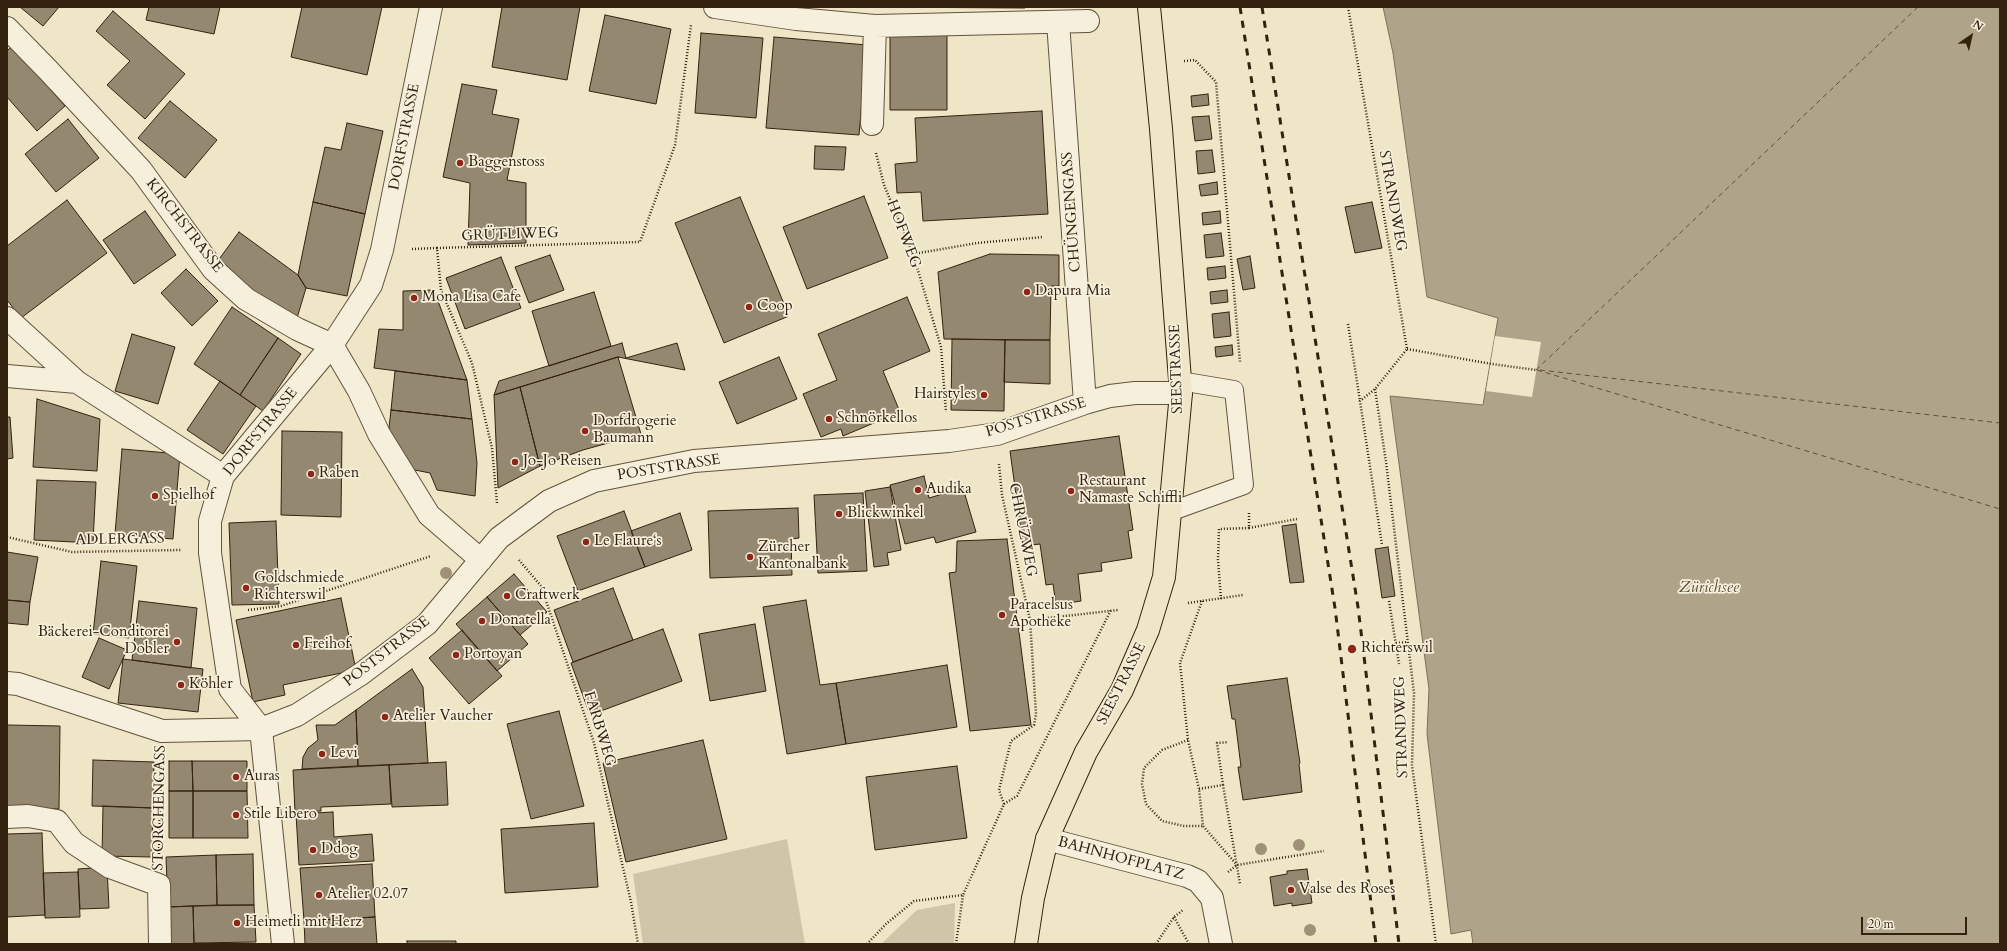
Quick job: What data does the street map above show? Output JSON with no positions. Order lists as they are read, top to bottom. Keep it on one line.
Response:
{"streets":{"main road":["SEESTRASSE"],"street":["DORFSTRASSE","CHÜNGENGASS","KIRCHSTRASSE","POSTSTRASSE","STORCHENGASS","BAHNHOFPLATZ"],"path":["STRANDWEG","HOFWEG","GRÜTLIWEG","CHRÜZWEG","ADLERGASS","FARBWEG"]},"crossings":[["DORFSTRASSE","KIRCHSTRASSE"],["DORFSTRASSE","POSTSTRASSE"],["DORFSTRASSE","ADLERGASS"],["CHÜNGENGASS","POSTSTRASSE"],["HOFWEG","POSTSTRASSE"],["GRÜTLIWEG","POSTSTRASSE"],["GRÜTLIWEG","FARBWEG"],["SEESTRASSE","POSTSTRASSE"],["SEESTRASSE","BAHNHOFPLATZ"],["POSTSTRASSE","CHRÜZWEG"],["POSTSTRASSE","FARBWEG"]],"water":["Zürichsee"],"places":["Baggenstoss","Dapura Mia","Mona Lisa Cafe","Coop","Hairstyles","Schnörkellos","Dorfdrogerie Baumann","Jo-Jo Reisen","Raben","Audika","Restaurant Namaste Schiffli","Spielhof","Blickwinkel","Le Flaure‘s","Zürcher Kantonalbank","Goldschmiede Richterswil","Craftwerk","Paracelsus Apotheke","Donatella","Bäckerei-Conditorei Dobler","Freihof","Richterswil","Portoyan","Köhler","Atelier Vaucher","Levi","Auras","Stile Libero","Ddog","Valse des Roses","Atelier 02.07","Heimetli mit Herz"],"scale_bar":"20 m","north":"top right"}
